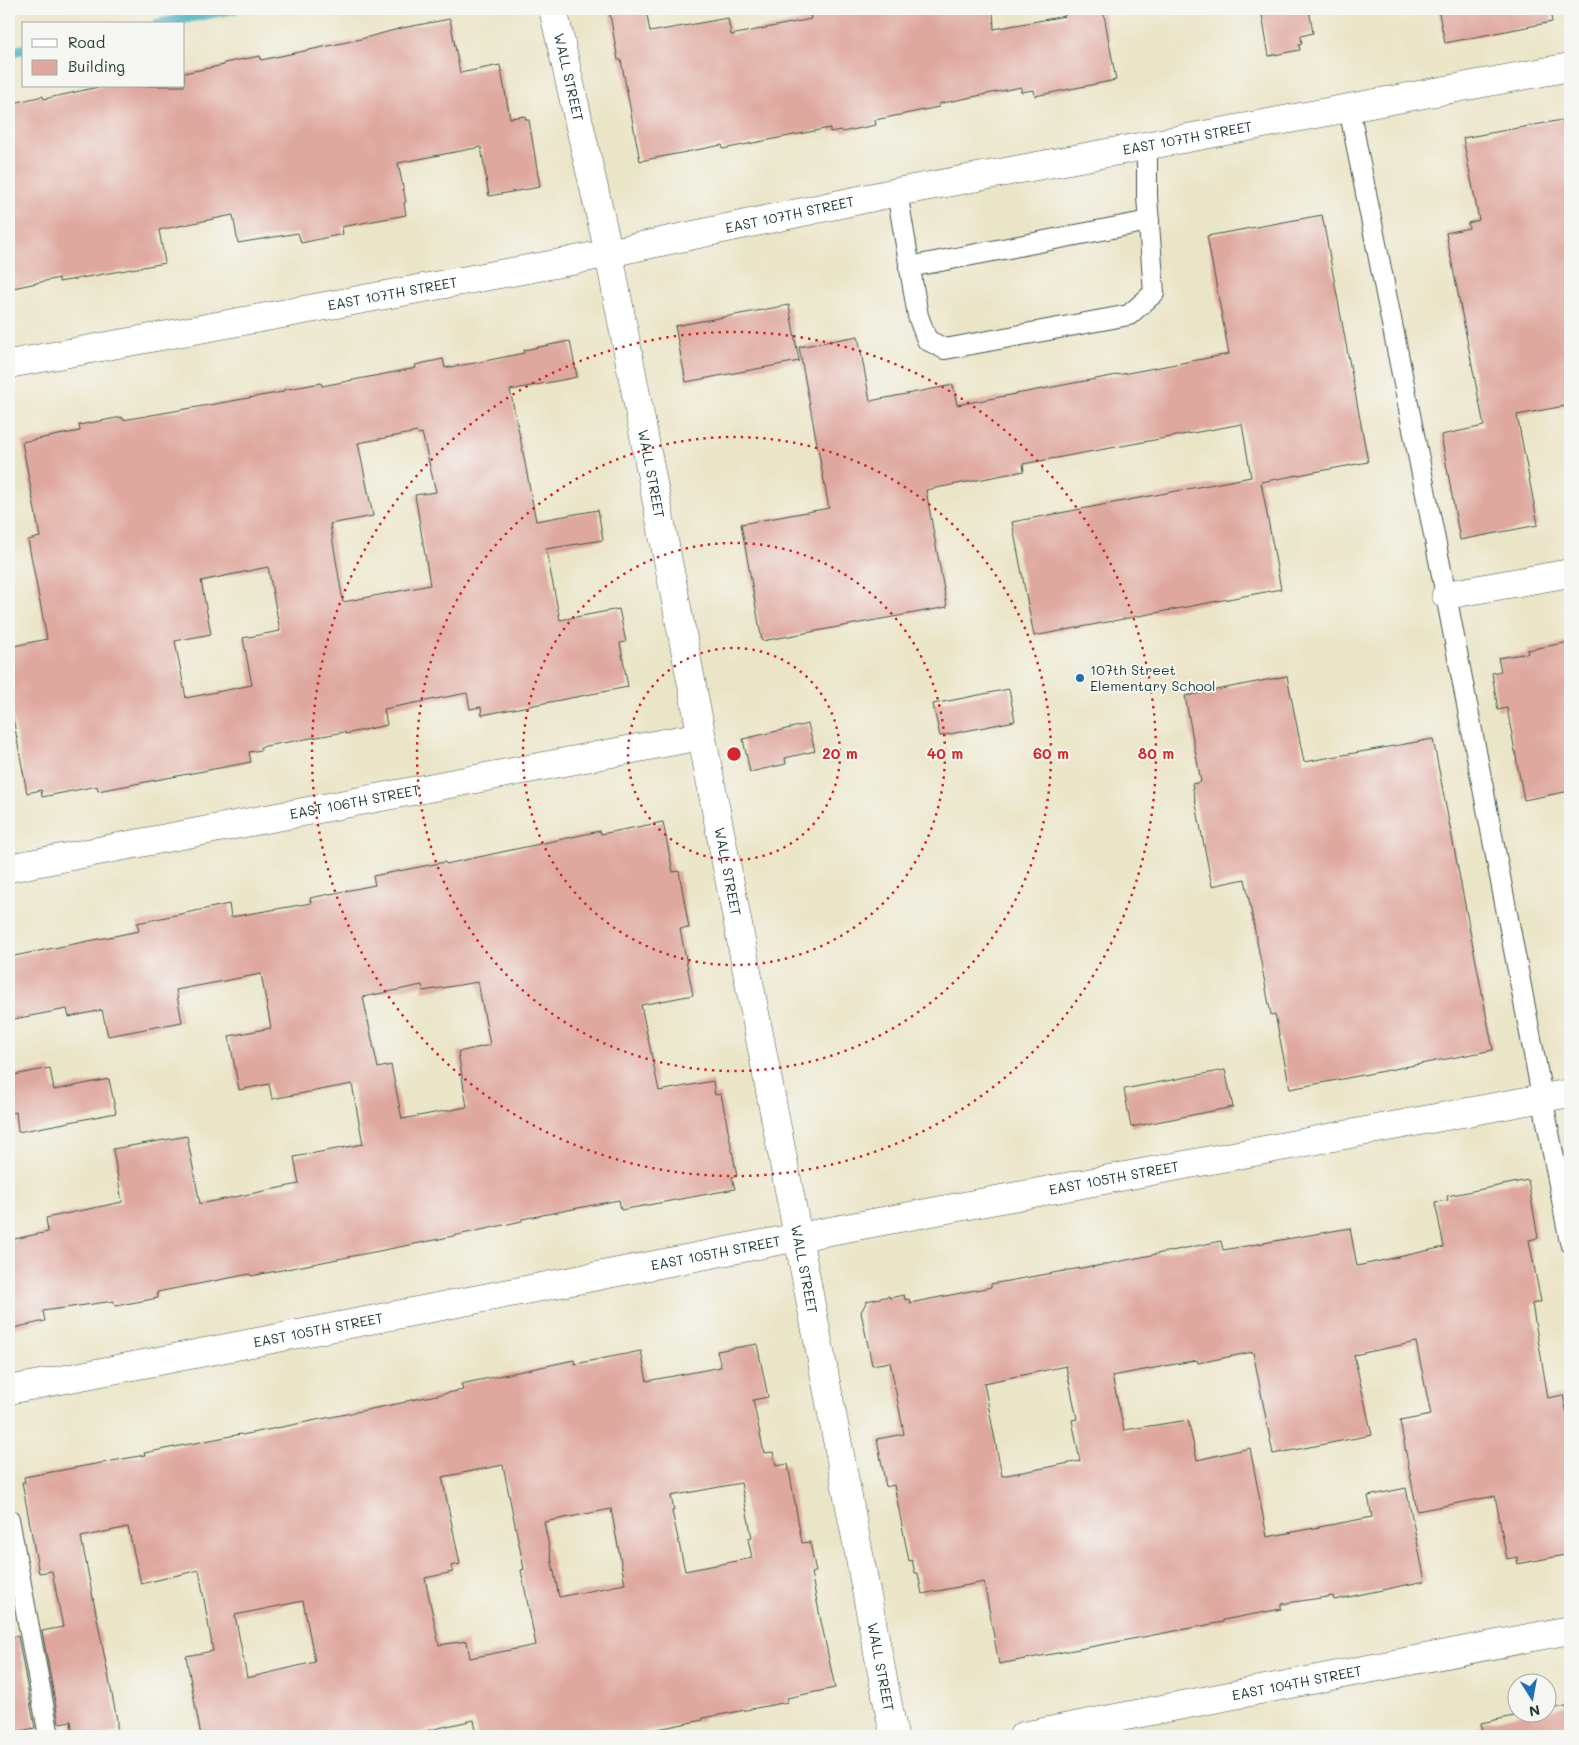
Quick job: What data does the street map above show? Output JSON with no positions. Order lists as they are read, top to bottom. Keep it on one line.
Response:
{"streets":{"street":["WALL STREET","EAST 107TH STREET","EAST 106TH STREET","EAST 105TH STREET","EAST 104TH STREET"]},"crossings":[["WALL STREET","EAST 107TH STREET"],["WALL STREET","EAST 106TH STREET"],["WALL STREET","EAST 105TH STREET"]],"places":["107th Street Elementary School"],"legend":["Road","Building"],"north":"bottom","rings":["20 m","40 m","60 m","80 m"]}
